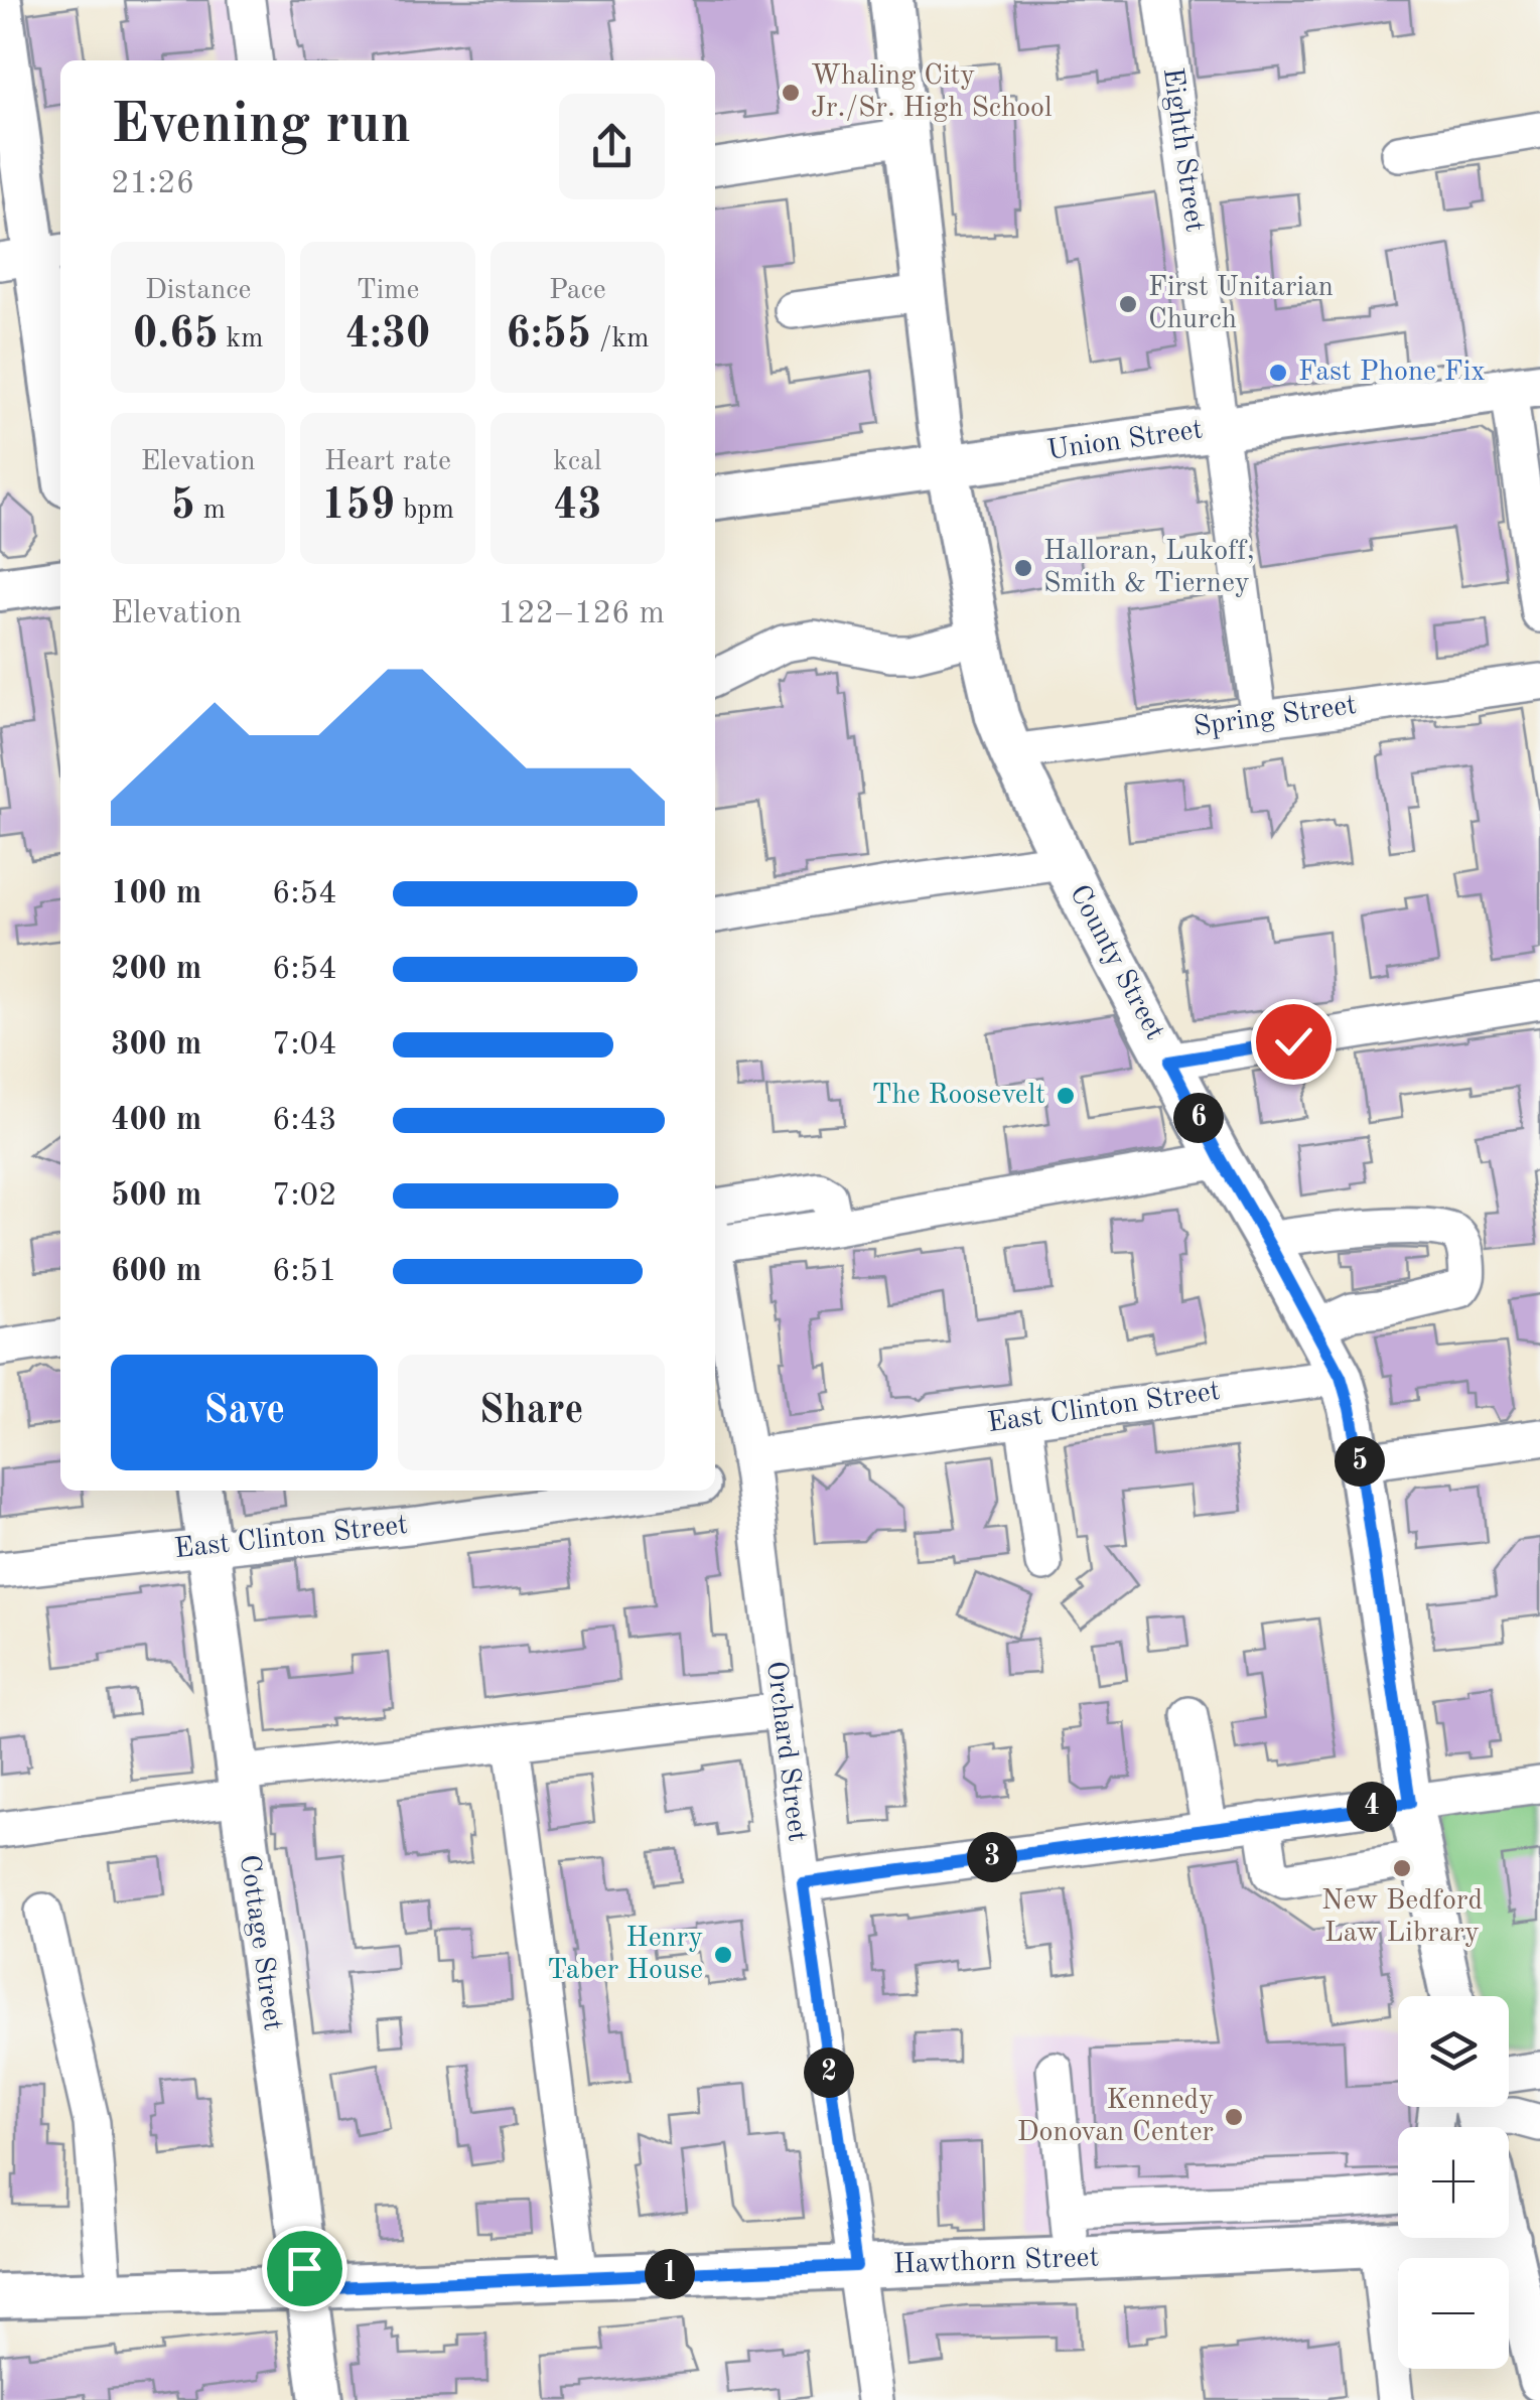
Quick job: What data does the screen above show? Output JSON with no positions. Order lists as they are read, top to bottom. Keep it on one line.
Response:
{"streets":{"main road":["Union Street","County Street","Cottage Street","Hawthorn Street"],"street":["Eighth Street","Spring Street","East Clinton Street","Orchard Street"]},"crossings":[["Eighth Street","Union Street"],["Eighth Street","Spring Street"],["Union Street","County Street"],["Spring Street","County Street"],["County Street","East Clinton Street"],["East Clinton Street","Orchard Street"],["East Clinton Street","Cottage Street"],["Orchard Street","Hawthorn Street"],["Cottage Street","Hawthorn Street"]],"places":["Whaling City Jr./Sr. High School","First Unitarian Church","Fast Phone Fix","Halloran, Lukoff, Smith & Tierney","The Roosevelt","New Bedford Law Library","Henry Taber House","Kennedy Donovan Center"],"page":{"heading":["Evening run","21:26"],"stats":[["Distance","0.65 km"],["Time","4:30"],["Pace","6:55 /km"],["Elevation","5 m"],["Heart rate","159 bpm"],["kcal","43"]],"chart":["Elevation","122–126 m"],"list":[{"name":"100 m","note":"6:54"},{"name":"200 m","note":"6:54"},{"name":"300 m","note":"7:04"},{"name":"400 m","note":"6:43"},{"name":"500 m","note":"7:02"},{"name":"600 m","note":"6:51"}],"pins":["6","5","4","3","2","1"],"buttons":["Save","Share"],"map_buttons":["+","−"]}}
